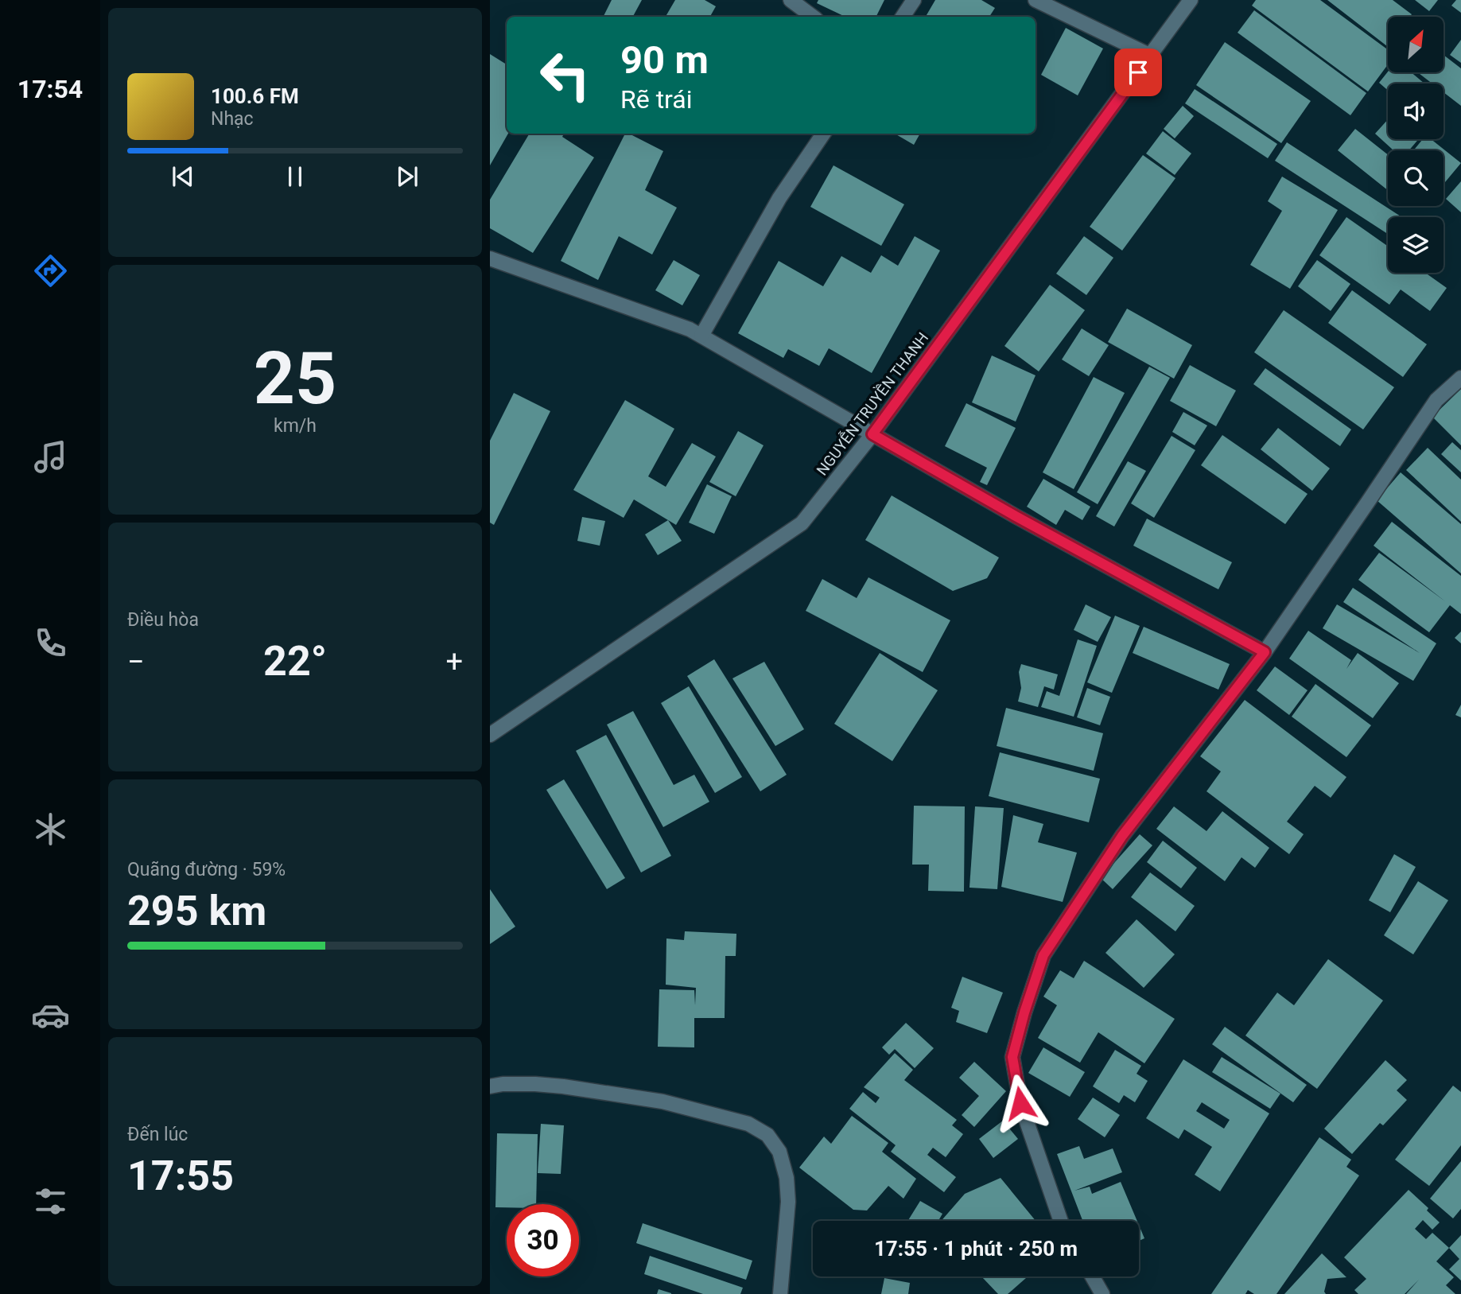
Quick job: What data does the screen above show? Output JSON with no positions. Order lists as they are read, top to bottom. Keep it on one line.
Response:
{"streets":{"street":["NGUYỄN TRUYỀN THANH"]},"north":"top right","page":{"tabs":"17:54","turn":["90 m","Rẽ trái"],"song":["100.6 FM","Nhạc"],"tile":[["25","km/h"],"Điều hòa",["Quãng đường · 59%","295 km"],["Đến lúc","17:55"]],"heat":["−","22°","+"],"limit":"30","trip":"17:55 · 1 phút · 250 m"}}
